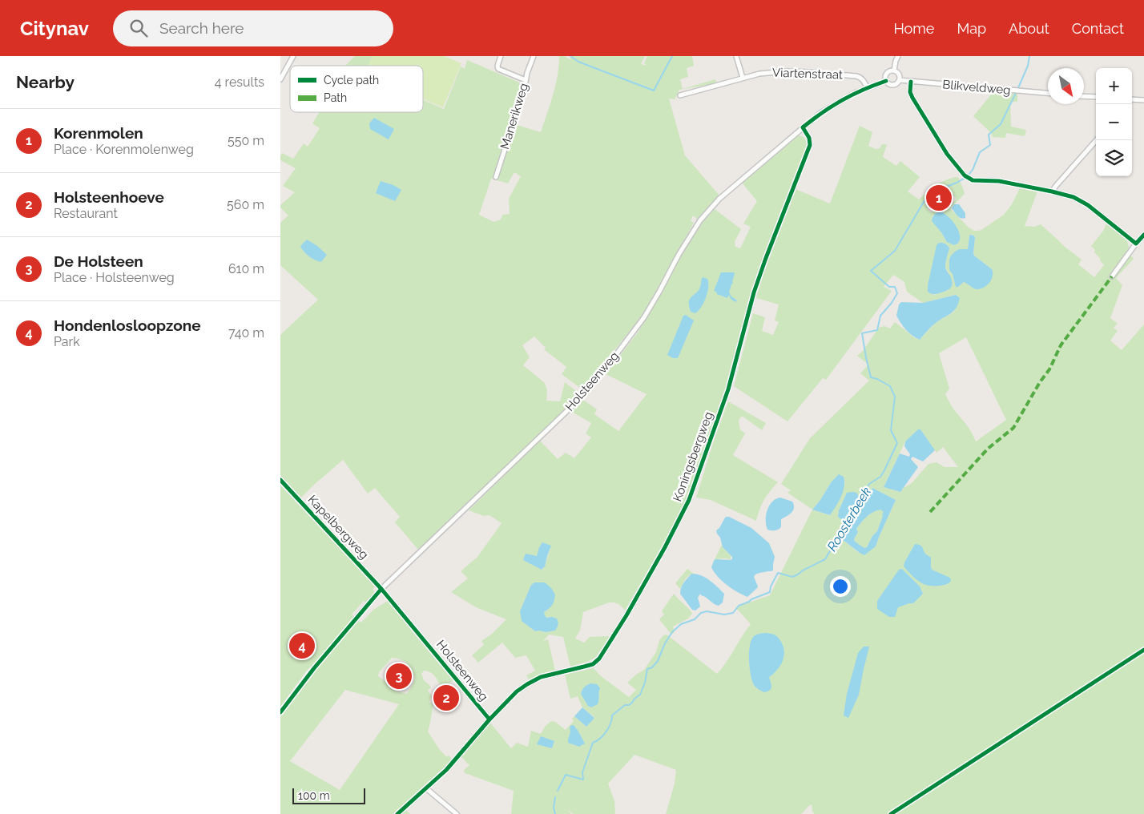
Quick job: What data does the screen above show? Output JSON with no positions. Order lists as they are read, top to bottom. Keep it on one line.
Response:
{"streets":{"street":["Viartenstraat","Blikveldweg","Manerikweg","Holsteenweg","Koningsbergweg","Kapelbergweg"]},"crossings":[["Viartenstraat","Holsteenweg"],["Blikveldweg","Holsteenweg"],["Holsteenweg","Koningsbergweg"],["Holsteenweg","Kapelbergweg"]],"water":["Roosterbeek"],"legend":["Cycle path","Path"],"scale_bar":"100 m","north":"bottom right","page":{"header":"Citynav","search":"Search here","nav":["Home","Map","About","Contact"],"heading":["Nearby","4 results"],"map_buttons":["+","−"],"list":[{"mark":"1","name":"Korenmolen","note":"Place · Korenmolenweg","value":"550 m"},{"mark":"2","name":"Holsteenhoeve","note":"Restaurant","value":"560 m"},{"mark":"3","name":"De Holsteen","note":"Place · Holsteenweg","value":"610 m"},{"mark":"4","name":"Hondenlosloopzone","note":"Park","value":"740 m"}],"pins":["1","4","3","2"],"scale":"100 m"}}
